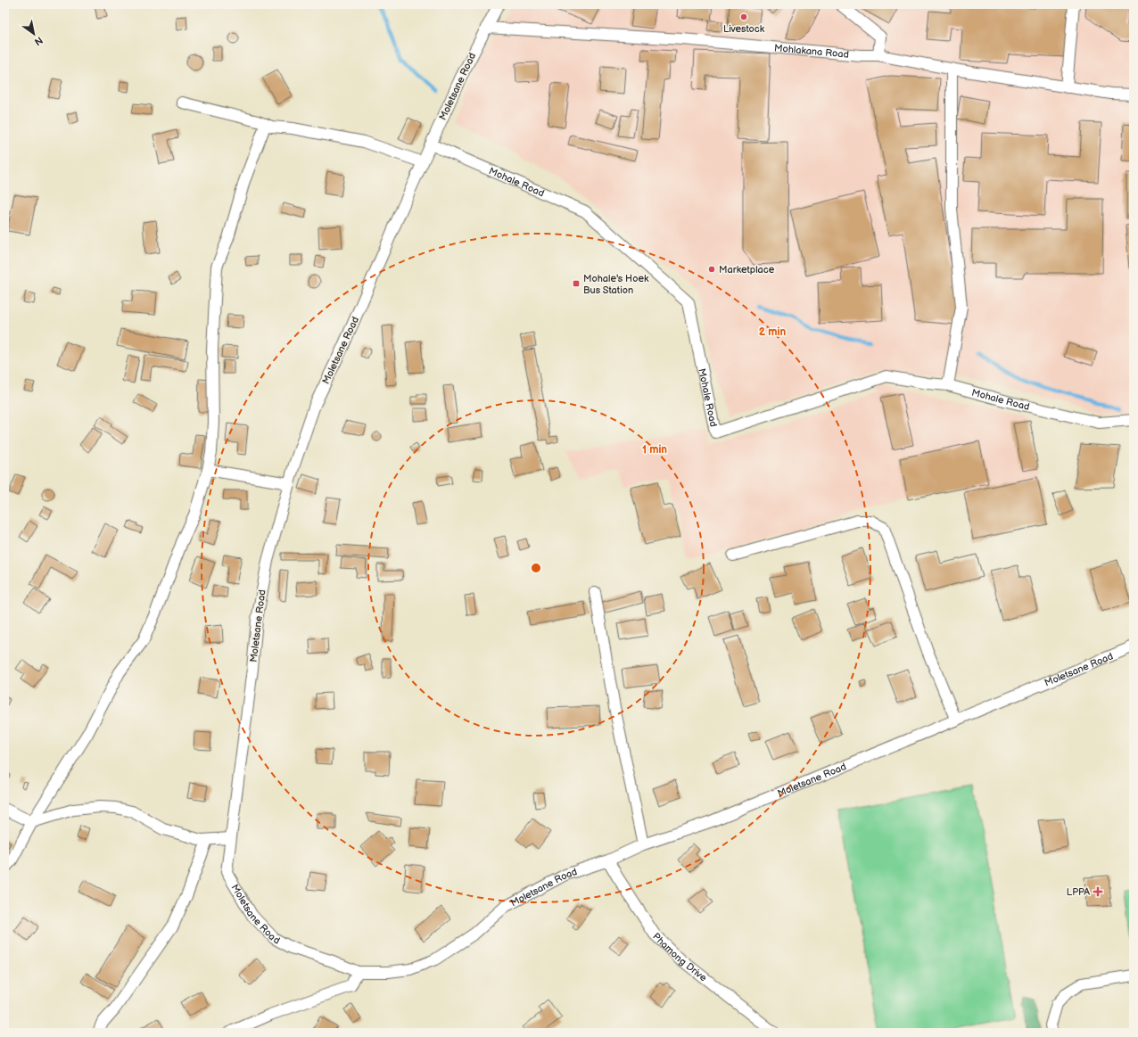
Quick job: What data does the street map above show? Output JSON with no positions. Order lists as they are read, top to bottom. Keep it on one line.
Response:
{"streets":{"street":["Mohlakana Road","Moletsane Road","Mohale Road","Phamong Drive"]},"crossings":[["Mohlakana Road","Moletsane Road"],["Moletsane Road","Mohale Road"],["Moletsane Road","Phamong Drive"]],"places":{"other":["Livestock","Marketplace"],"transit":["Mohale's Hoek Bus Station"],"health":["LPPA"]},"north":"bottom right","rings":["2 min","1 min"]}
